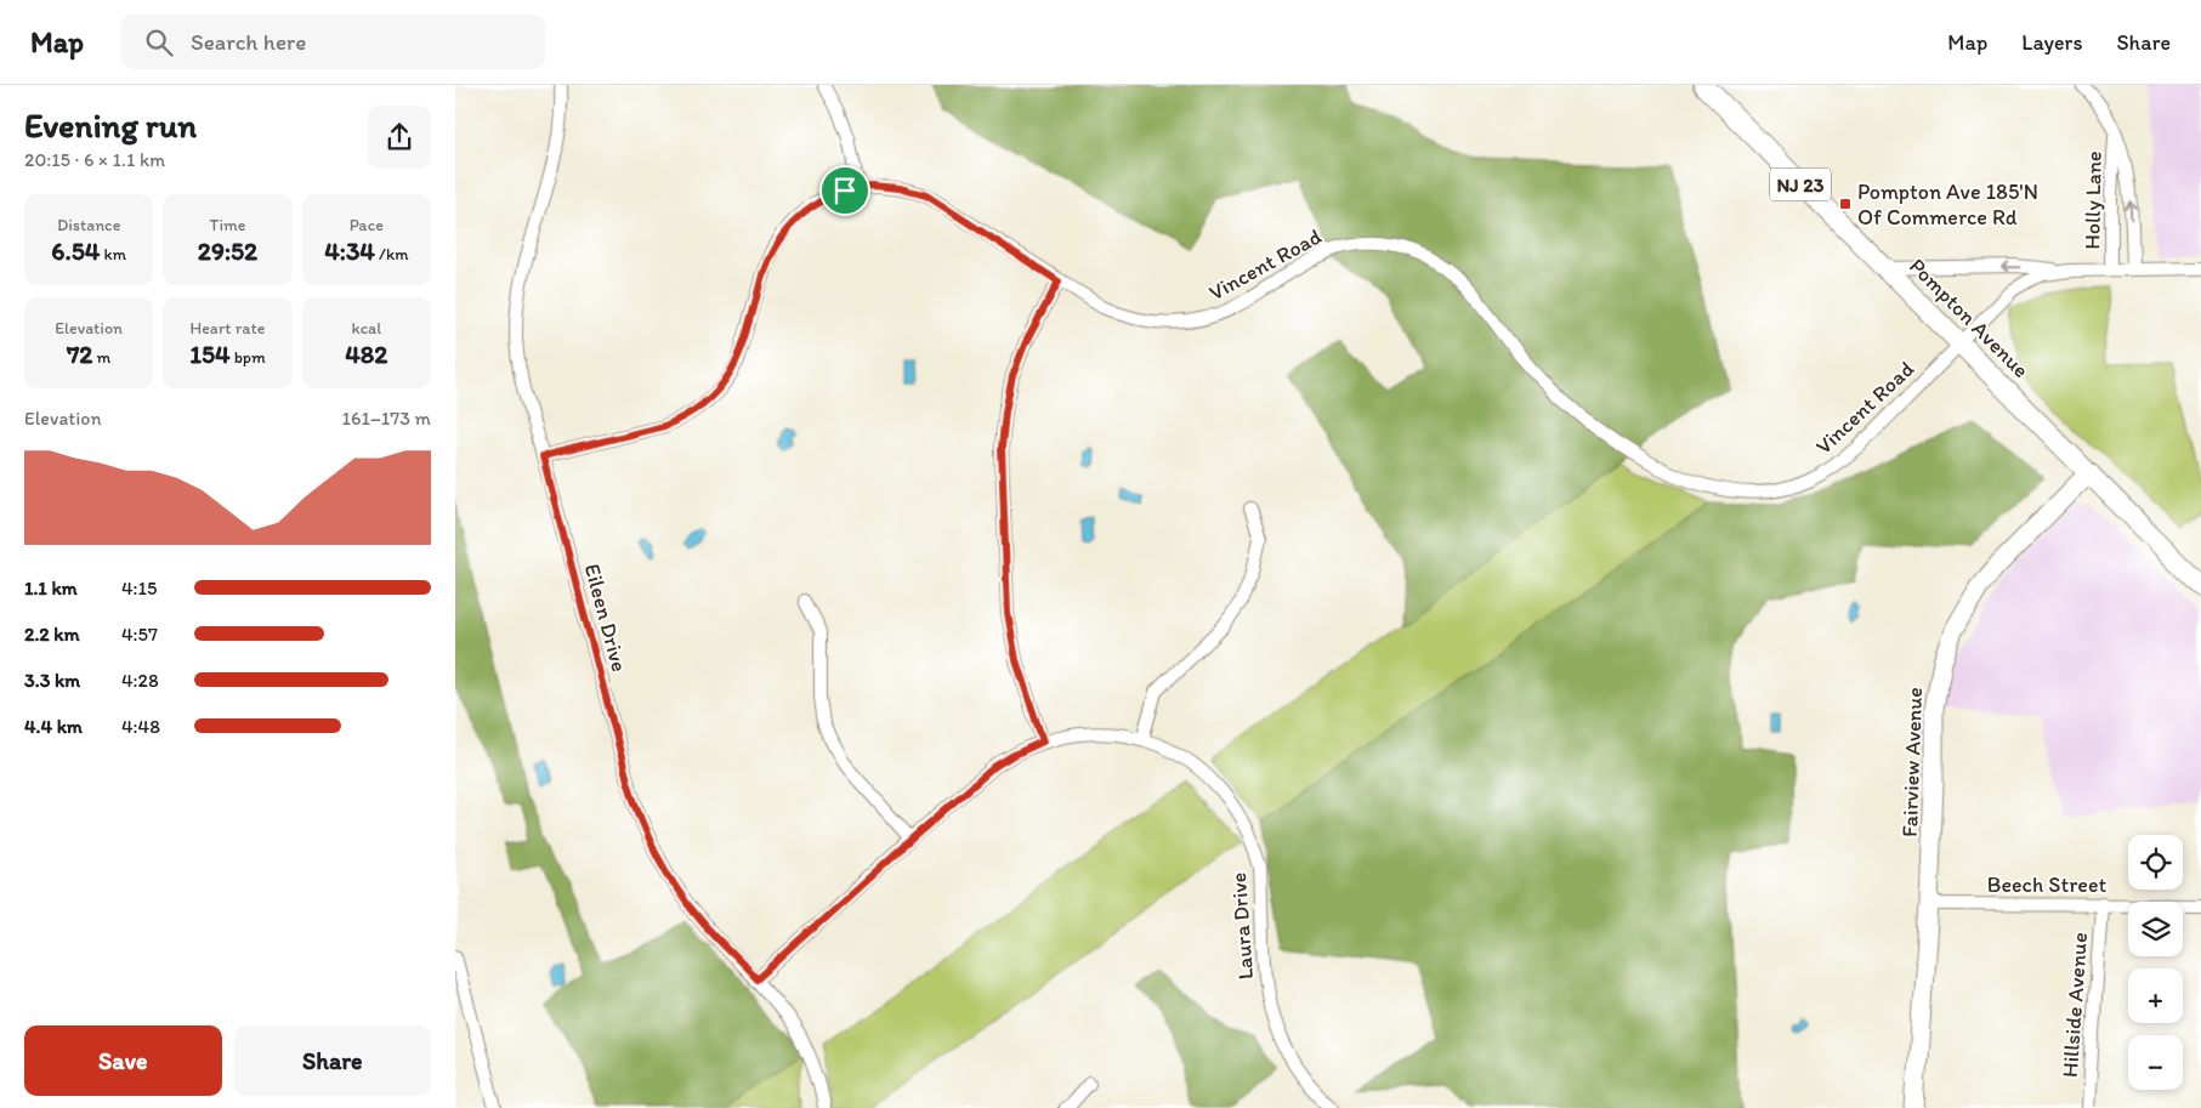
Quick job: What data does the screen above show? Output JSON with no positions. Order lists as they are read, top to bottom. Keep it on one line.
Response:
{"streets":{"main road":["NJ 23","Pompton Avenue","Fairview Avenue"],"street":["Holly Lane","Vincent Road","Eileen Drive","Beech Street","Laura Drive","Hillside Avenue"]},"crossings":[["Vincent Road","Pompton Avenue"],["Vincent Road","Eileen Drive"],["Pompton Avenue","Fairview Avenue"],["Eileen Drive","Laura Drive"],["Fairview Avenue","Beech Street"],["Beech Street","Hillside Avenue"]],"places":{"transit":["Pompton Ave 185'N Of Commerce Rd"]},"page":{"header":"Map","search":"Search here","nav":["Map","Layers","Share"],"heading":["Evening run","20:15 · 6 × 1.1 km"],"stats":[["Distance","6.54 km"],["Time","29:52"],["Pace","4:34 /km"],["Elevation","72 m"],["Heart rate","154 bpm"],["kcal","482"]],"chart":["Elevation","161–173 m"],"list":[{"name":"1.1 km","note":"4:15"},{"name":"2.2 km","note":"4:57"},{"name":"3.3 km","note":"4:28"},{"name":"4.4 km","note":"4:48"}],"map_buttons":["+","−"],"buttons":["Save","Share"]}}
